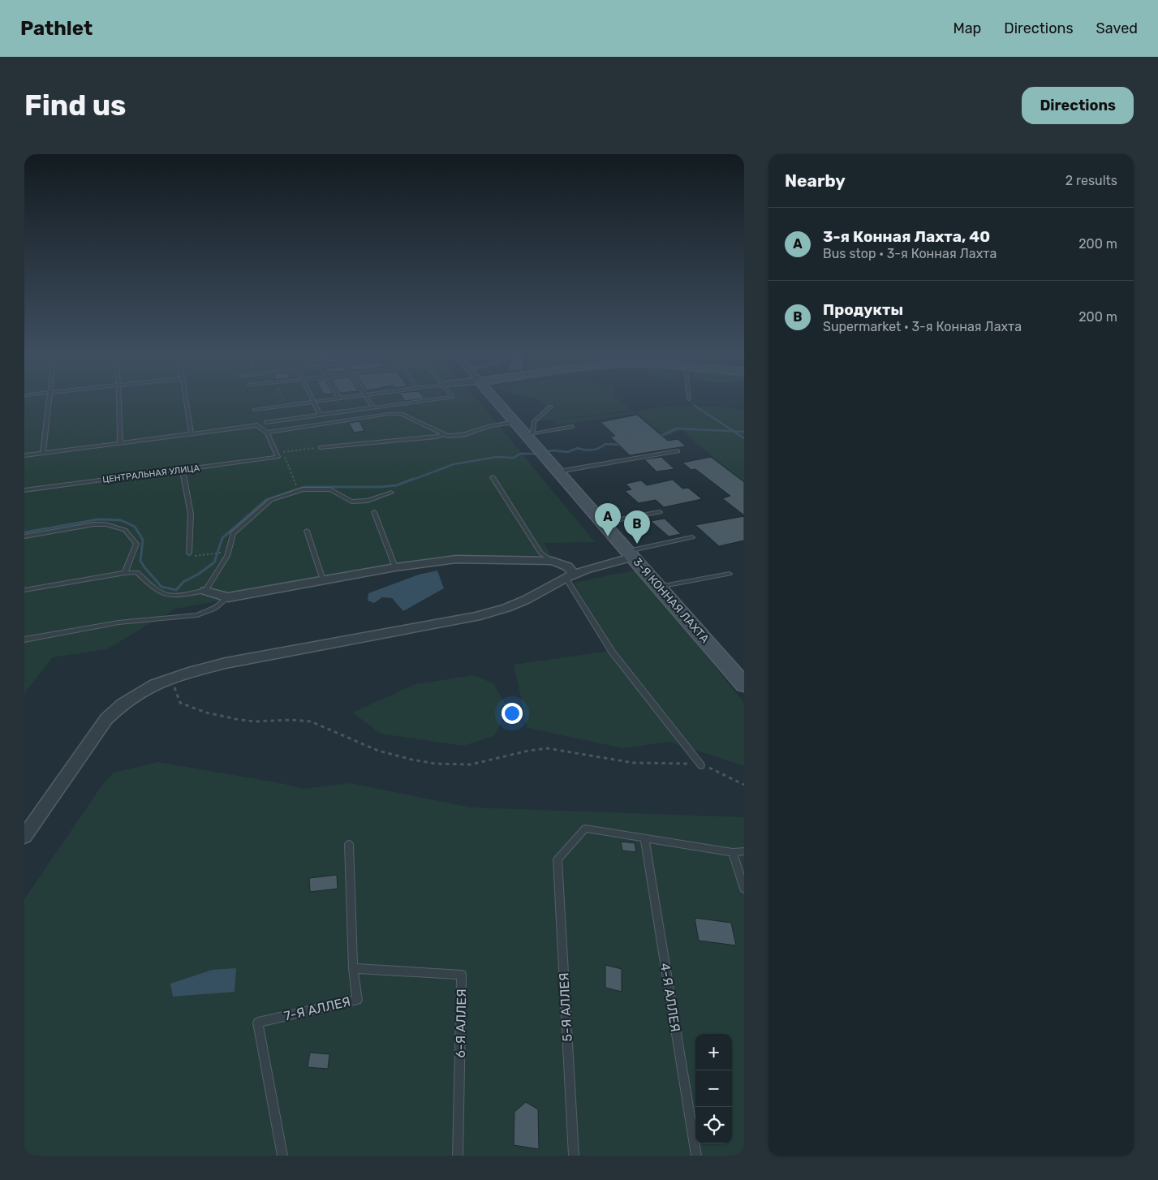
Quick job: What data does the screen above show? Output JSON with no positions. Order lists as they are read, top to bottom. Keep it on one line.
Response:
{"streets":{"main road":["3-Я КОННАЯ ЛАХТА"],"lane":["ЦЕНТРАЛЬНАЯ УЛИЦА","4-Я АЛЛЕЯ","5-Я АЛЛЕЯ","7-Я АЛЛЕЯ","6-Я АЛЛЕЯ"]},"crossings":[["4-Я АЛЛЕЯ","5-Я АЛЛЕЯ"],["7-Я АЛЛЕЯ","6-Я АЛЛЕЯ"]],"page":{"header":"Pathlet","nav":["Map","Directions","Saved"],"buttons":"Directions","title":"Find us","heading":["Nearby","2 results"],"list":[{"mark":"A","name":"3-я Конная Лахта, 40","note":"Bus stop · 3-я Конная Лахта","value":"200 m"},{"mark":"B","name":"Продукты","note":"Supermarket · 3-я Конная Лахта","value":"200 m"}],"pins":["A","B"],"map_buttons":["+","−"]}}
